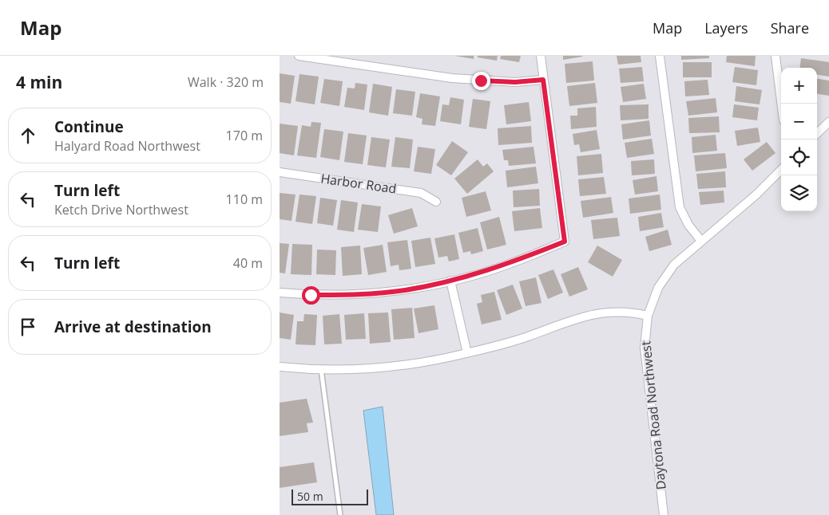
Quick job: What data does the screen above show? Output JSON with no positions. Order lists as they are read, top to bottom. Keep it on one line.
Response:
{"streets":{"street":["Harbor Road","Daytona Road Northwest"]},"scale_bar":"50 m","page":{"header":"Map","nav":["Map","Layers","Share"],"heading":["4 min","Walk · 320 m"],"map_buttons":["+","−"],"list":[["Continue","Halyard Road Northwest","170 m"],["Turn left","Ketch Drive Northwest","110 m"],["Turn left","40 m"],"Arrive at destination"],"scale":"50 m"}}
